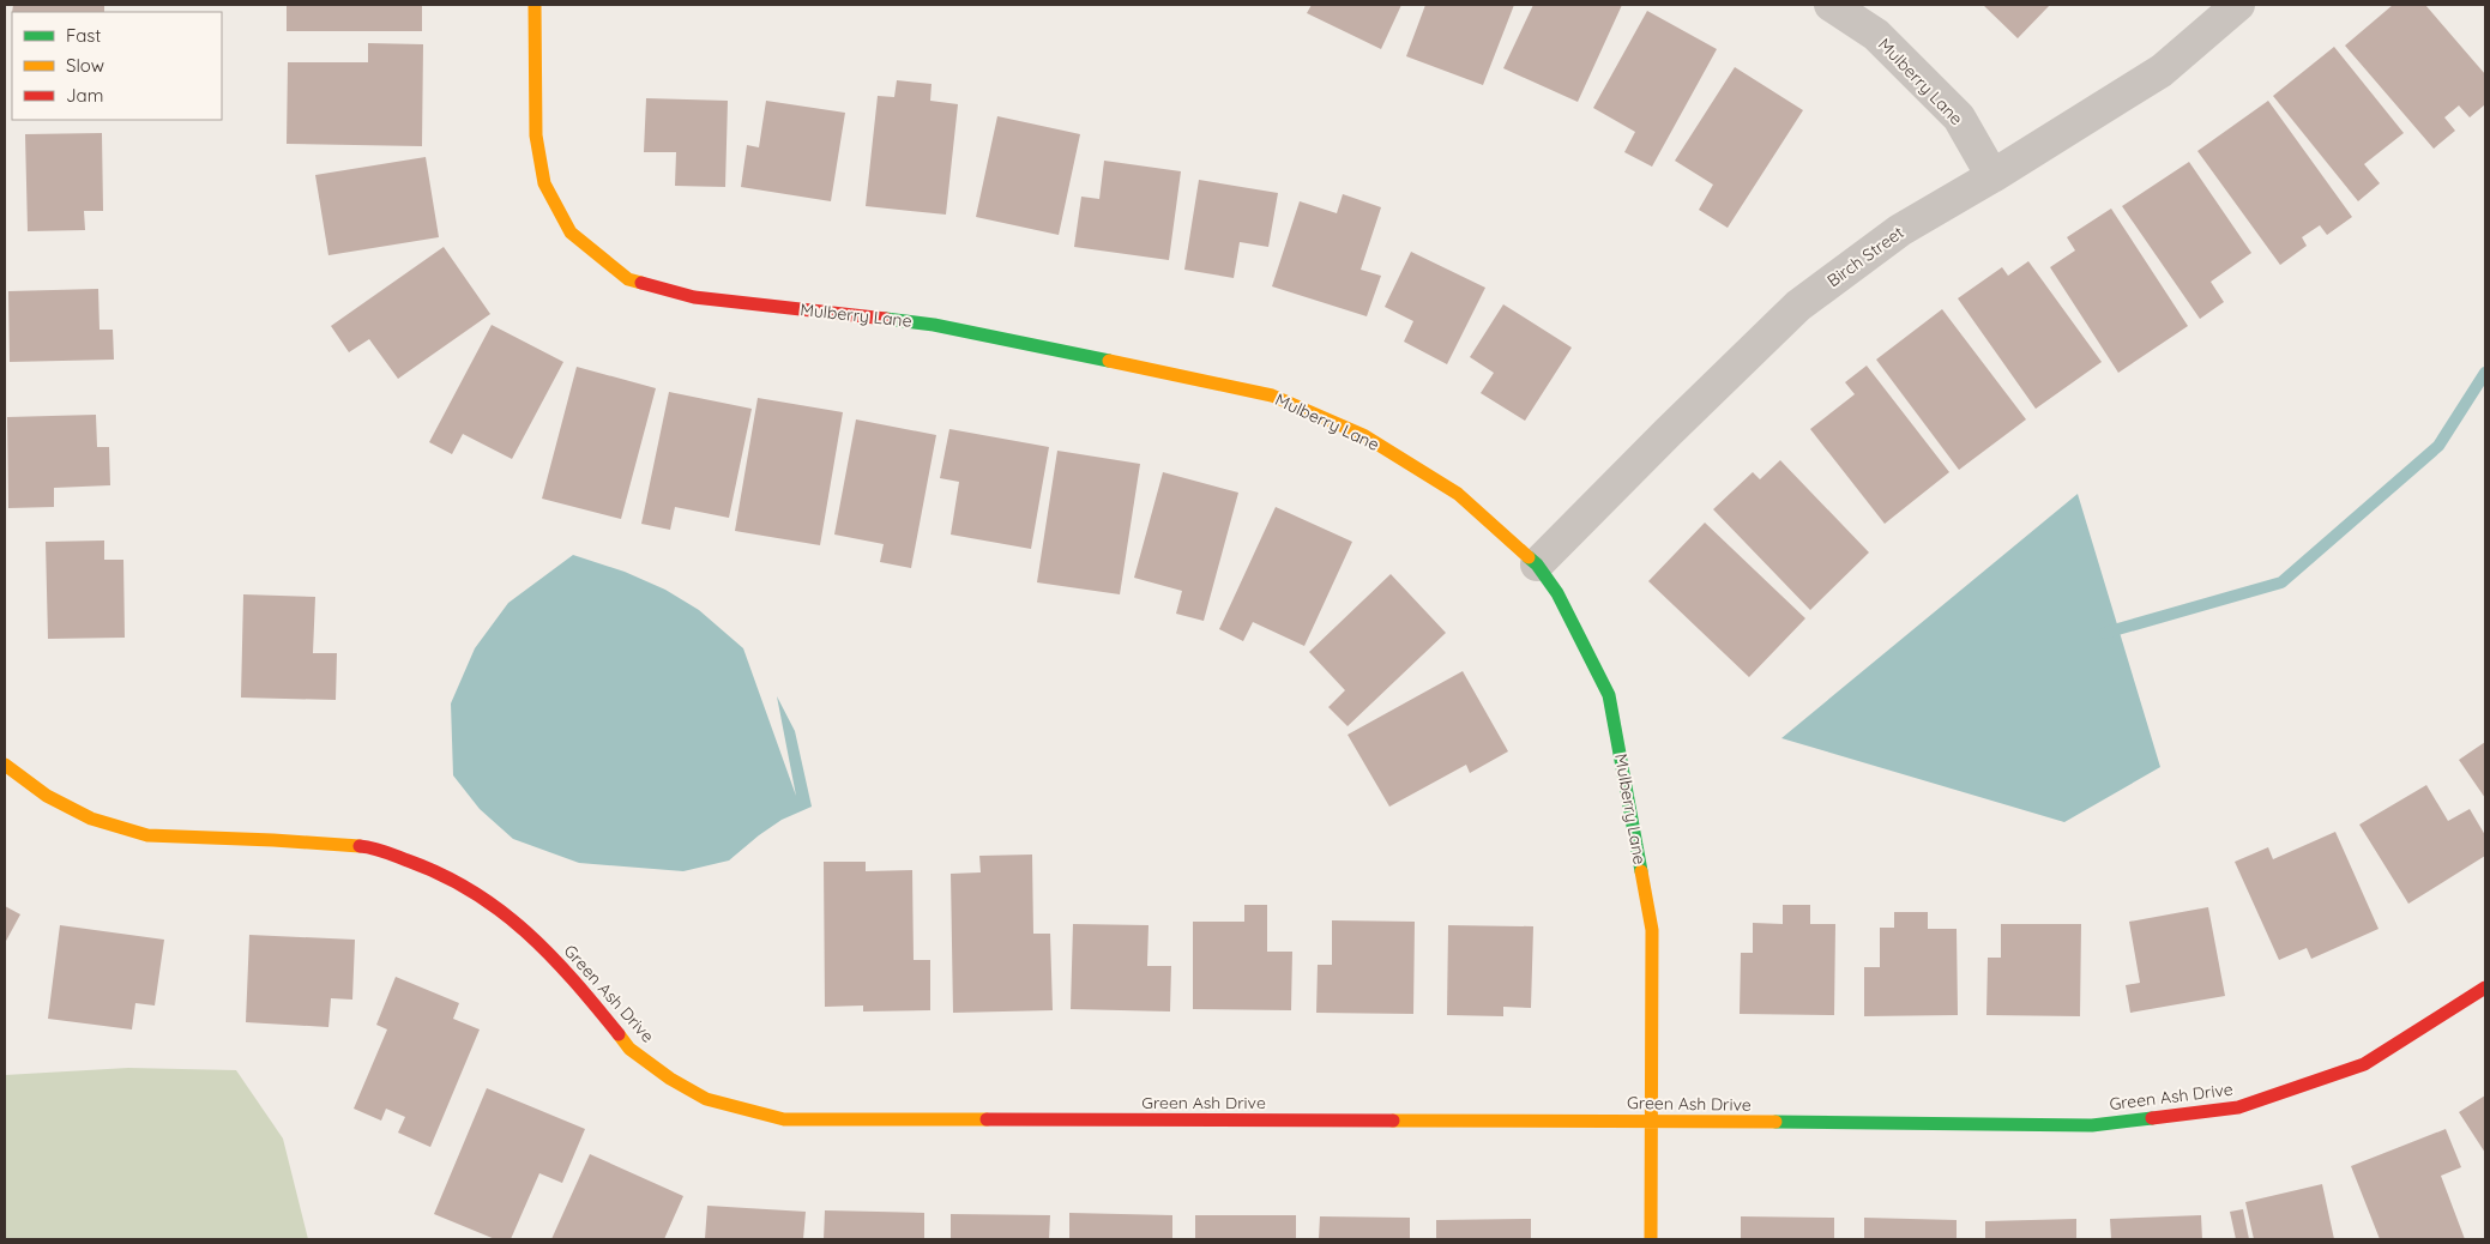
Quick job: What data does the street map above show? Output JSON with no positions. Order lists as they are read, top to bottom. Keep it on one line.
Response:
{"streets":{"street":["Mulberry Lane","Birch Street","Green Ash Drive"]},"crossings":[["Mulberry Lane","Birch Street"],["Mulberry Lane","Green Ash Drive"]],"legend":["Fast","Slow","Jam"]}
